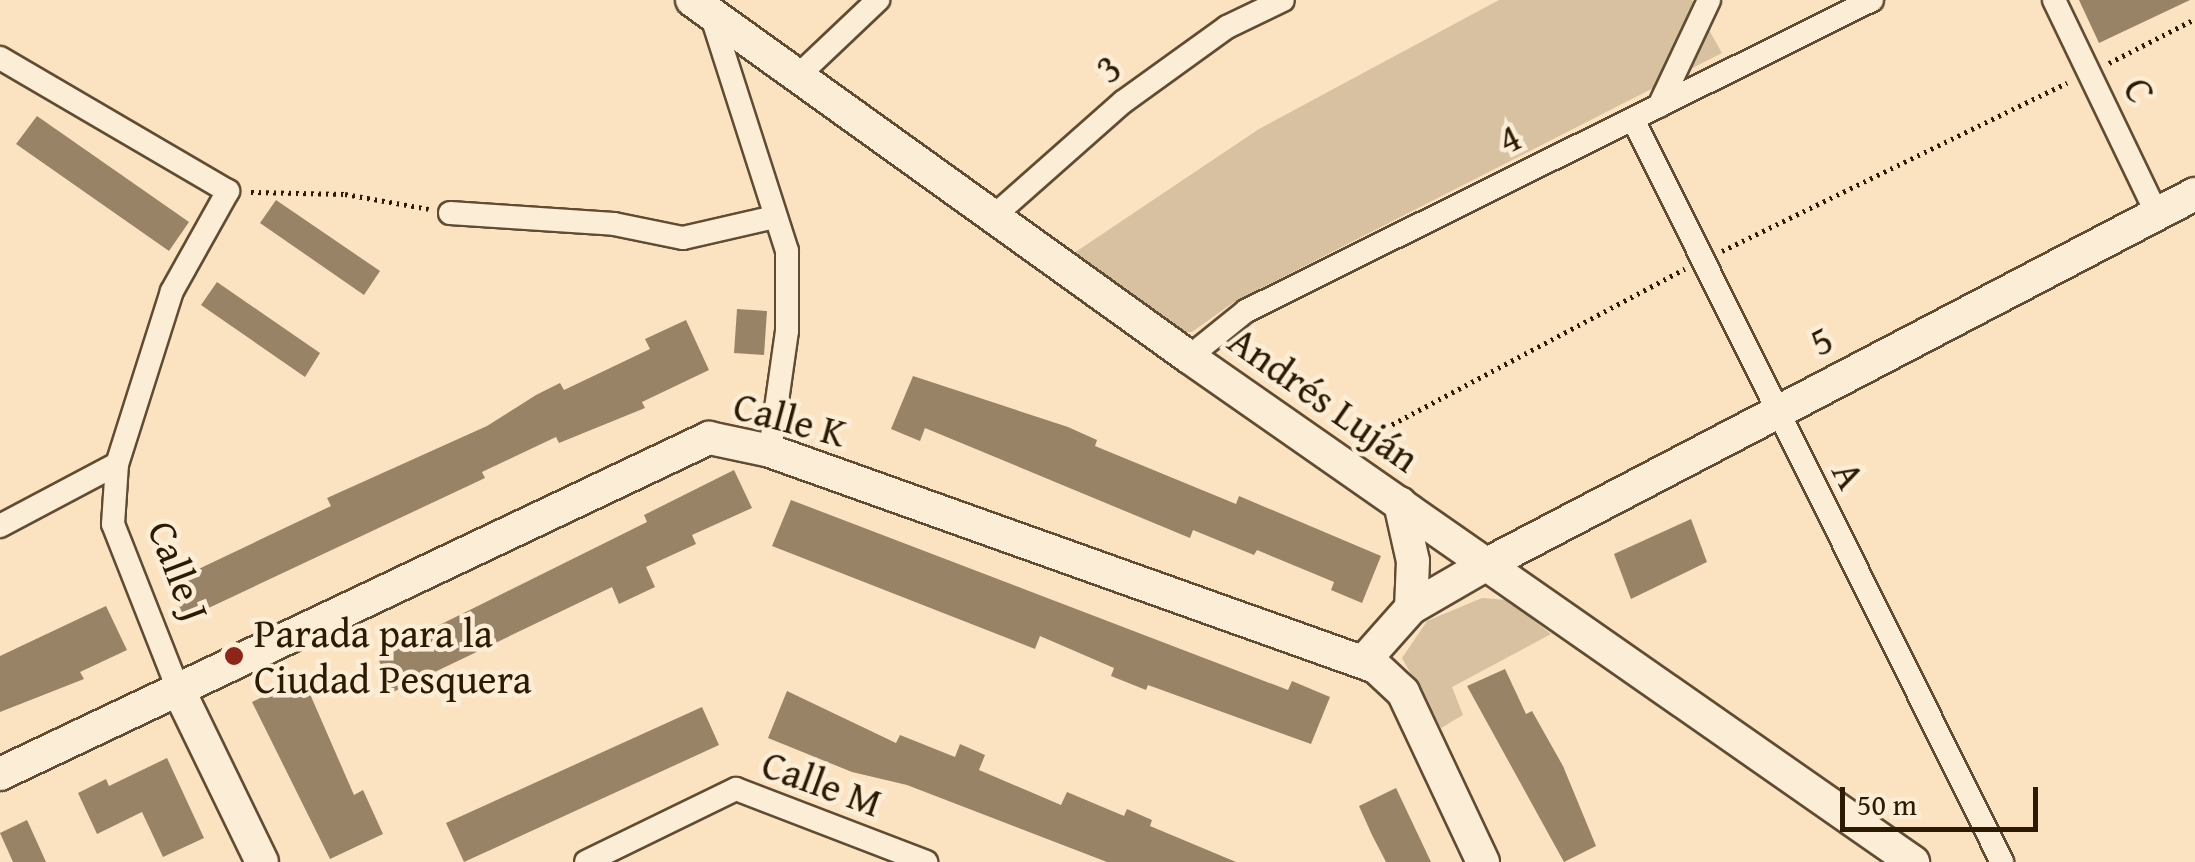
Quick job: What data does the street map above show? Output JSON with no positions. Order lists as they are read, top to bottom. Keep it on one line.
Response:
{"streets":{"street":["3","C","4","5","Andrés Luján","Calle K","A","Calle J","Calle M"]},"crossings":[["3","Andrés Luján"],["C","5"],["4","Andrés Luján"],["4","A"],["5","Andrés Luján"],["5","Calle K"],["5","A"],["Calle K","Calle J"]],"places":["Parada para la Ciudad Pesquera"],"scale_bar":"50 m"}
